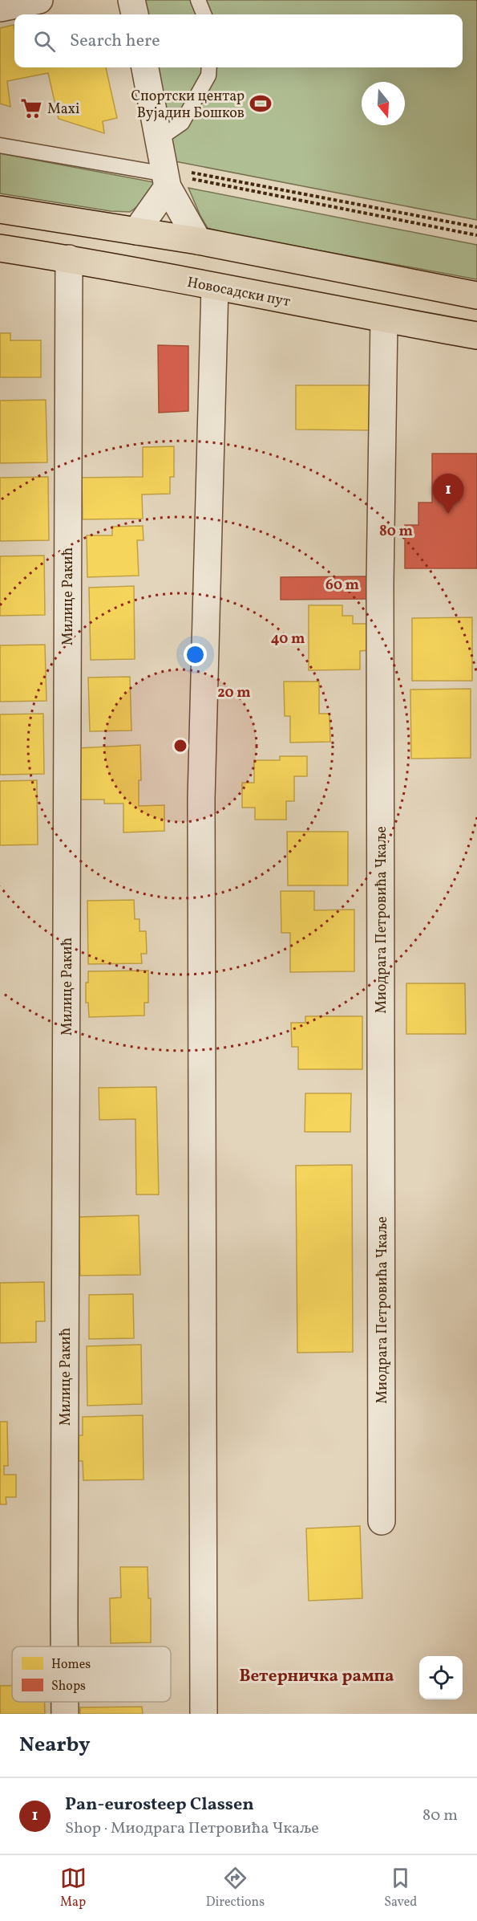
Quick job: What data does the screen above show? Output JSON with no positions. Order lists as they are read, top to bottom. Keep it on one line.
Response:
{"streets":{"main road":["Новосадски пут"],"street":["Милице Ракић","Миодрага Петровића Чкаље"]},"crossings":[["Новосадски пут","Милице Ракић"],["Новосадски пут","Миодрага Петровића Чкаље"]],"districts":["Ветерничка рампа"],"places":{"sports":["Спортски центар Вујадин Бошков"],"supermarket":["Maxi"]},"legend":["Homes","Shops"],"north":"bottom","page":{"search":"Search here","pins":"1","heading":"Nearby","list":[{"mark":"1","name":"Pan-eurosteep Classen","note":"Shop · Миодрага Петровића Чкаље","value":"80 m"}],"nav":["Map","Directions","Saved"]},"rings":["80 m","60 m","40 m","20 m"]}
